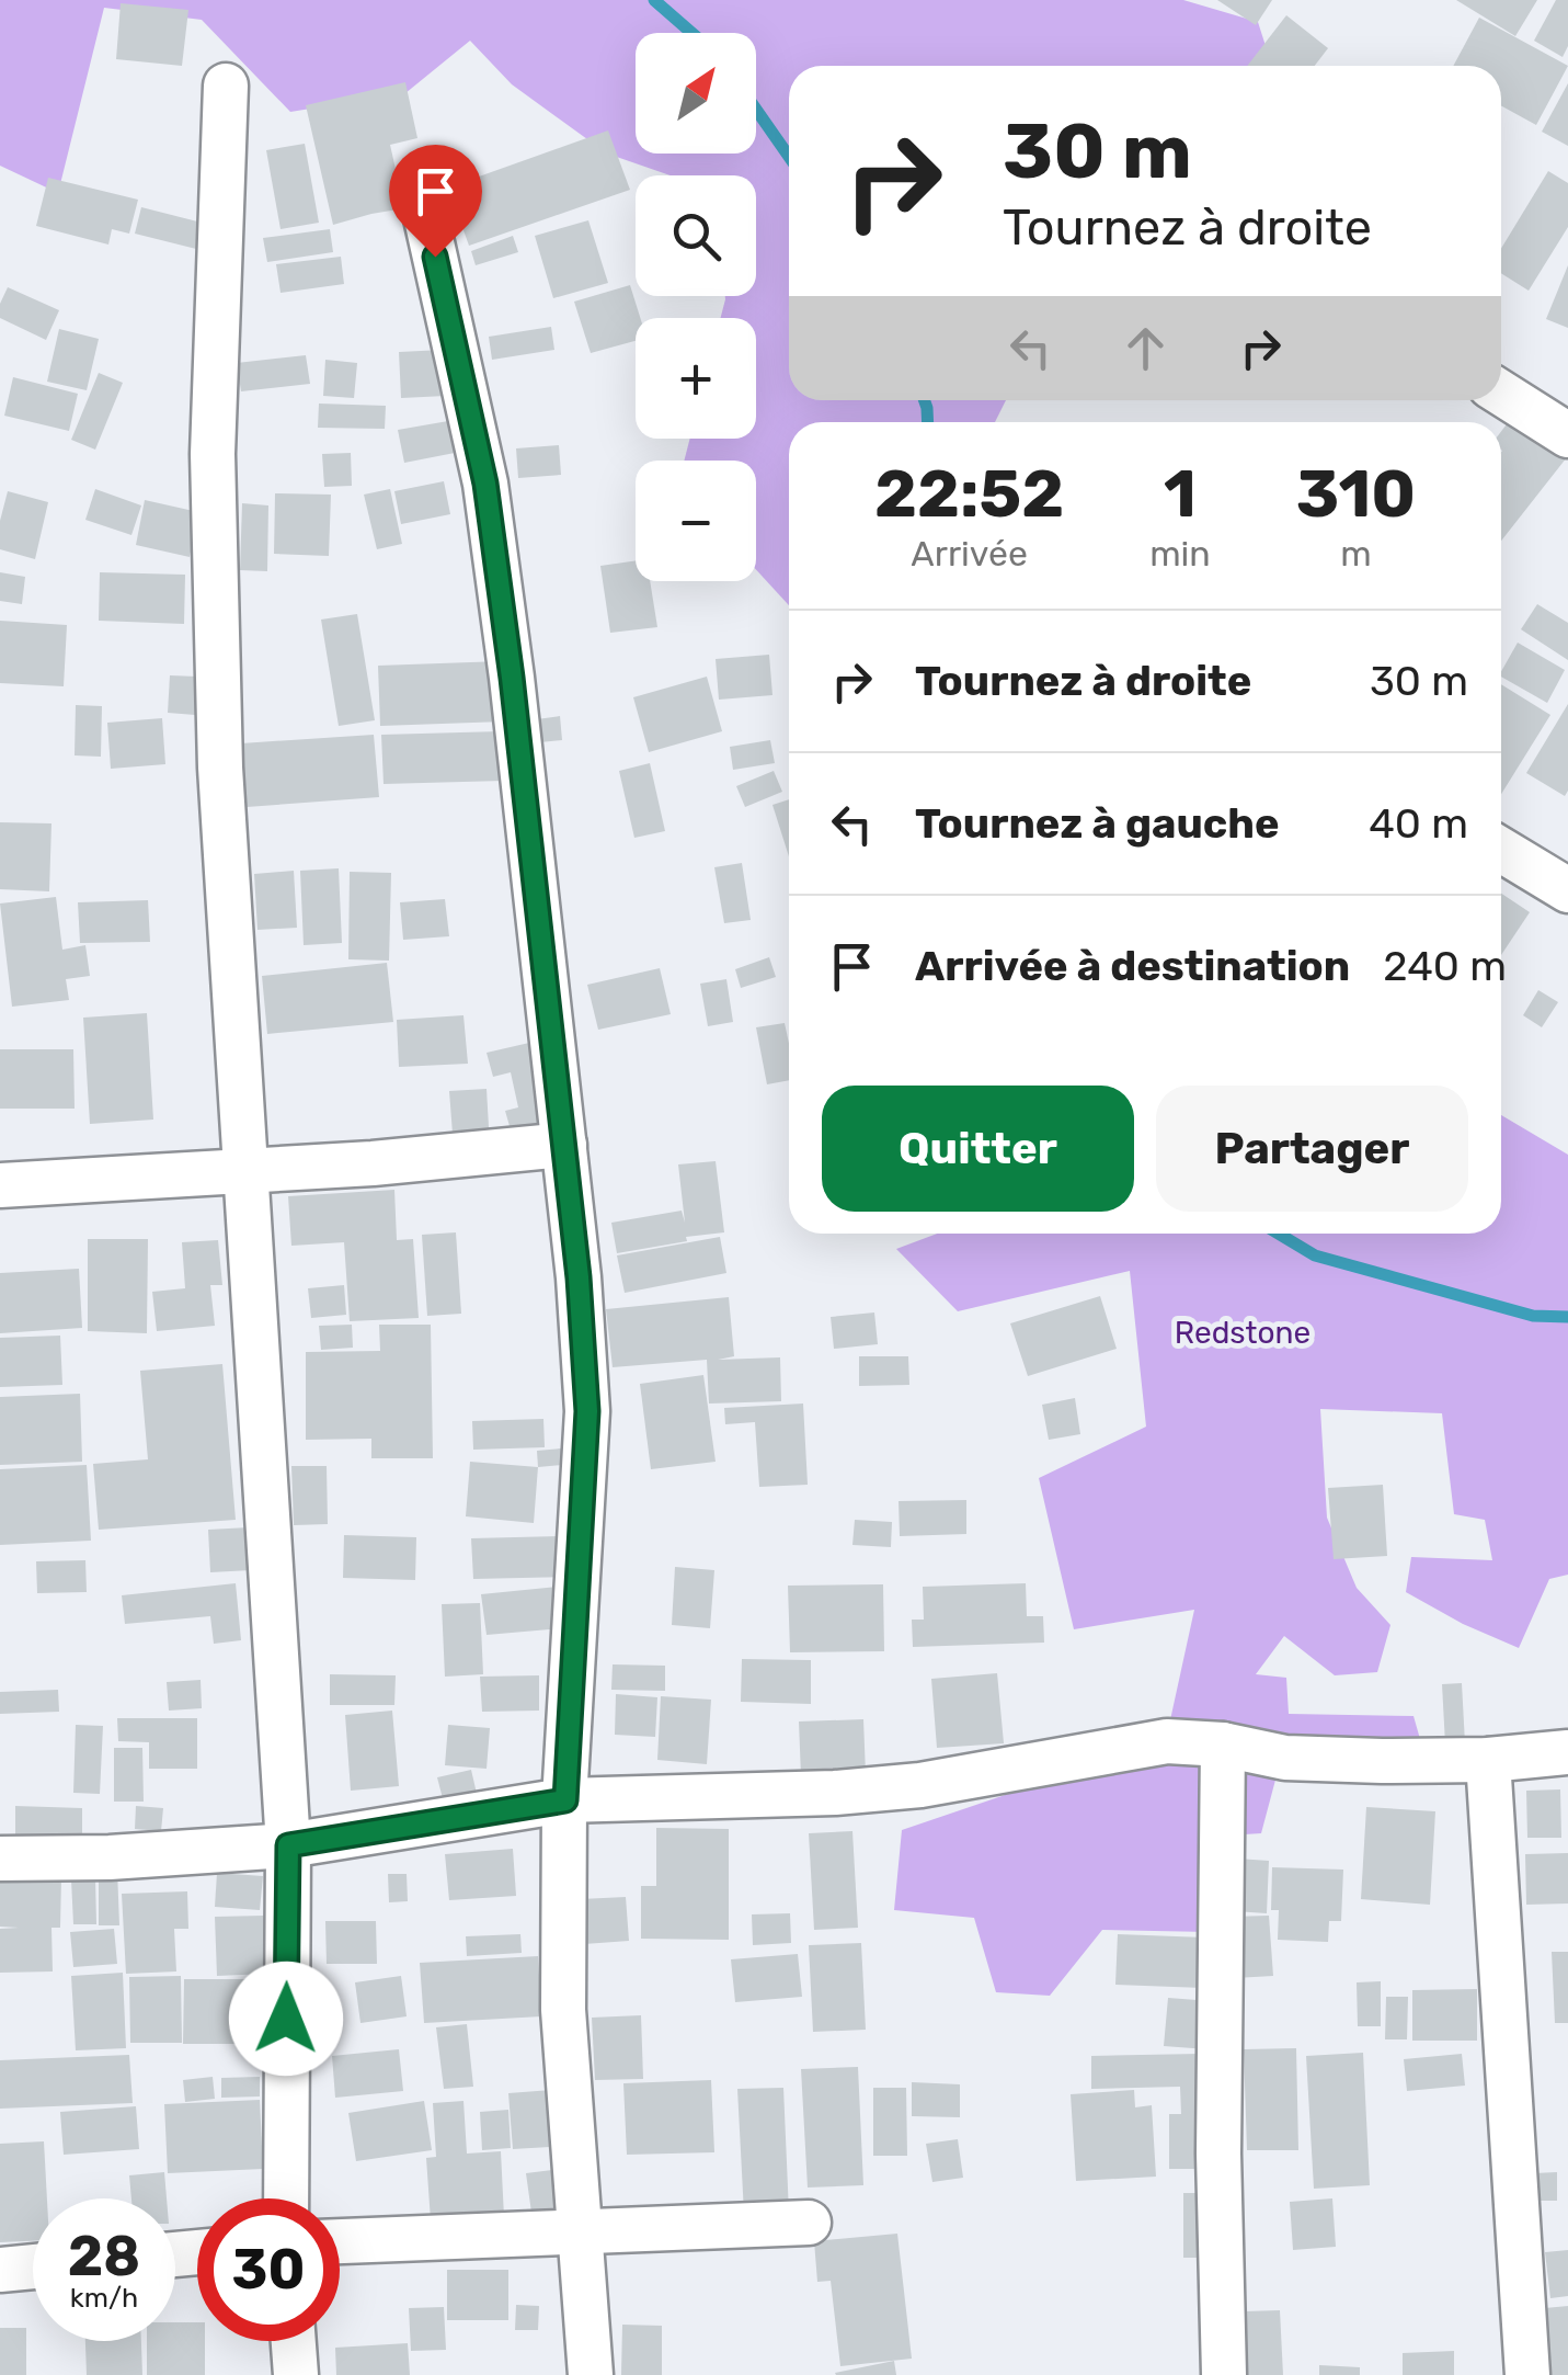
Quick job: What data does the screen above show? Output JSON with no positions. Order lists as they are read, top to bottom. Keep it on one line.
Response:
{"parks":["Redstone"],"north":"top right","page":{"map_buttons":["+","−"],"turn":["30 m","Tournez à droite"],"eta":["22:52","Arrivée","1","min","310","m"],"list":[{"name":"Tournez à droite","value":"30 m"},{"name":"Tournez à gauche","value":"40 m"},{"name":"Arrivée à destination","value":"240 m"}],"buttons":["Quitter","Partager"],"speed":"28 km/h","limit":"30"}}
